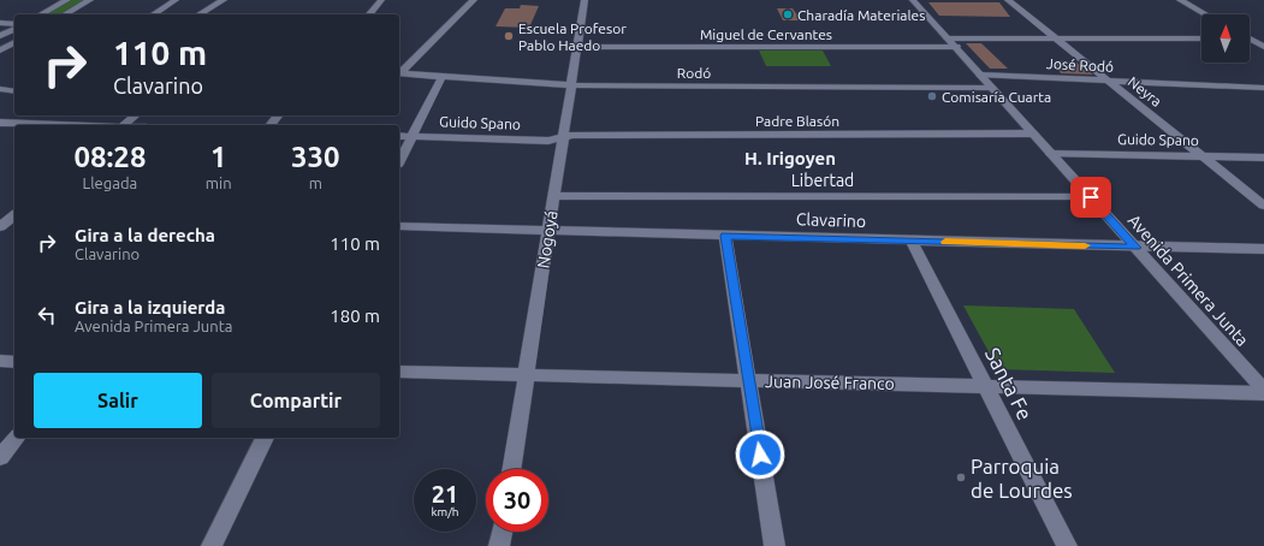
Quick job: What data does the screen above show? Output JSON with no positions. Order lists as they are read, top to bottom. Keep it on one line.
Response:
{"streets":{"street":["Miguel de Cervantes","José Rodó","Rodó","Neyra","Padre Blasón","Guido Spano","Libertad","Clavarino","Nogoyá","Avenida Primera Junta","Juan José Franco","Santa Fe"]},"crossings":[["Miguel de Cervantes","Neyra"],["Miguel de Cervantes","Nogoyá"],["Miguel de Cervantes","Avenida Primera Junta"],["José Rodó","Neyra"],["José Rodó","Avenida Primera Junta"],["Rodó","Nogoyá"],["Rodó","Avenida Primera Junta"],["Neyra","Guido Spano"],["Padre Blasón","Guido Spano"],["Padre Blasón","Nogoyá"],["Padre Blasón","Avenida Primera Junta"],["Guido Spano","Nogoyá"],["Guido Spano","Avenida Primera Junta"],["Libertad","Nogoyá"],["Libertad","Avenida Primera Junta"],["Clavarino","Nogoyá"],["Clavarino","Avenida Primera Junta"],["Clavarino","Santa Fe"],["Nogoyá","Juan José Franco"],["Avenida Primera Junta","Juan José Franco"],["Juan José Franco","Santa Fe"]],"districts":["H. Irigoyen"],"places":["Charadía Materiales","Escuela Profesor Pablo Haedo","Comisaría Cuarta","Parroquia de Lourdes"],"north":"top","page":{"turn":["110 m","Clavarino"],"eta":["08:28","Llegada","1","min","330","m"],"list":[{"name":"Gira a la derecha","note":"Clavarino","value":"110 m"},{"name":"Gira a la izquierda","note":"Avenida Primera Junta","value":"180 m"}],"buttons":["Salir","Compartir"],"speed":"21 km/h","limit":"30"}}
